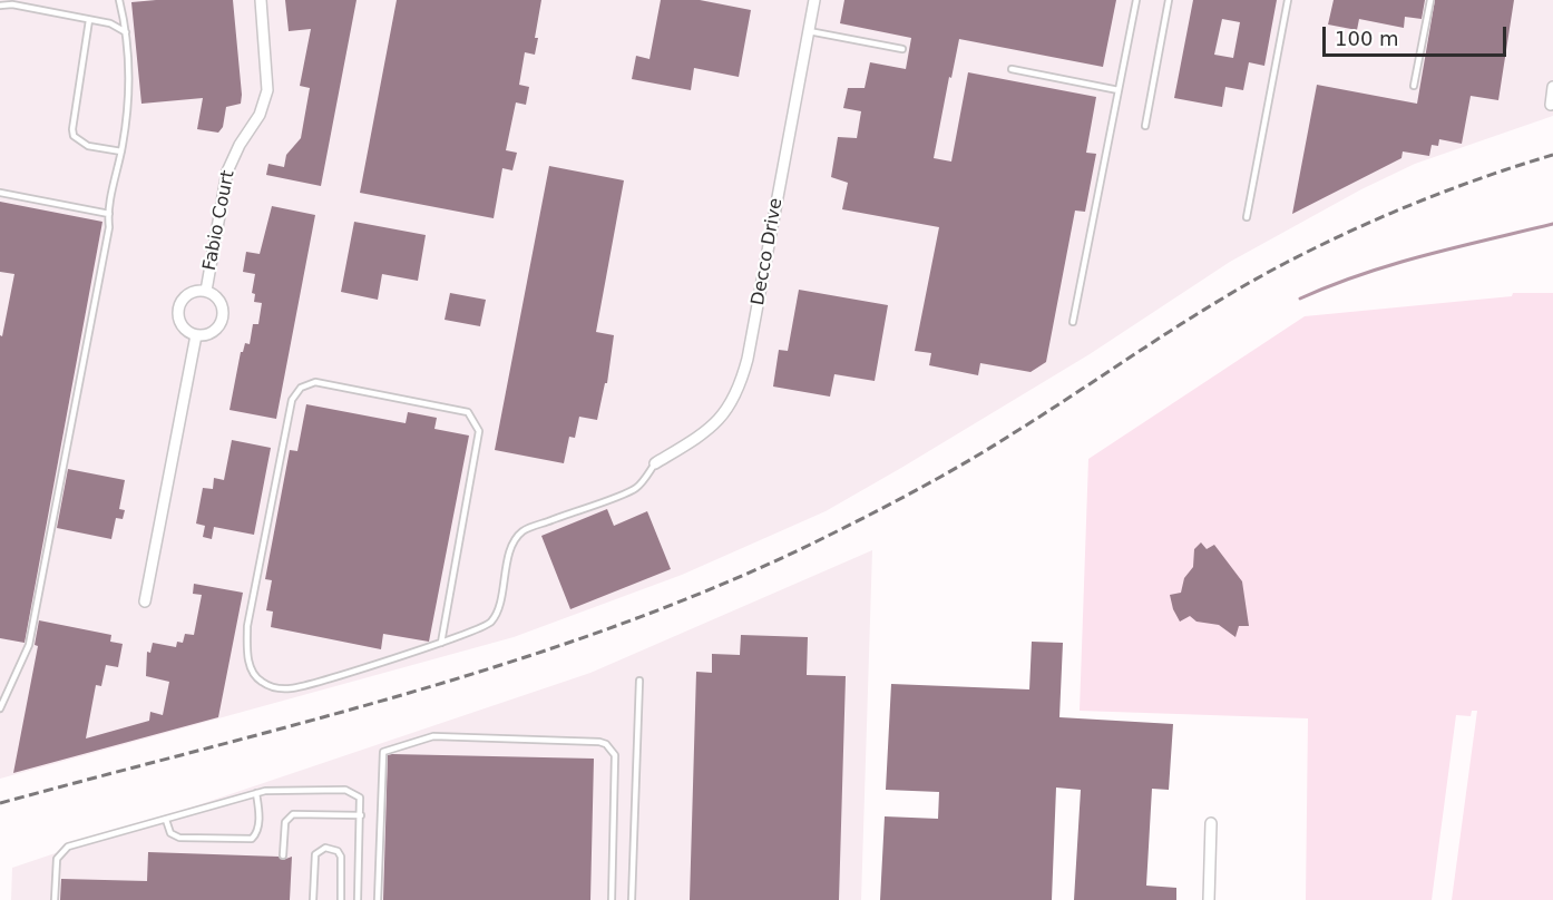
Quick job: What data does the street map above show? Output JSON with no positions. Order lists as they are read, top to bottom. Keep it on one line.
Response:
{"streets":{"street":["Fabio Court","Decco Drive"]},"scale_bar":"100 m"}
